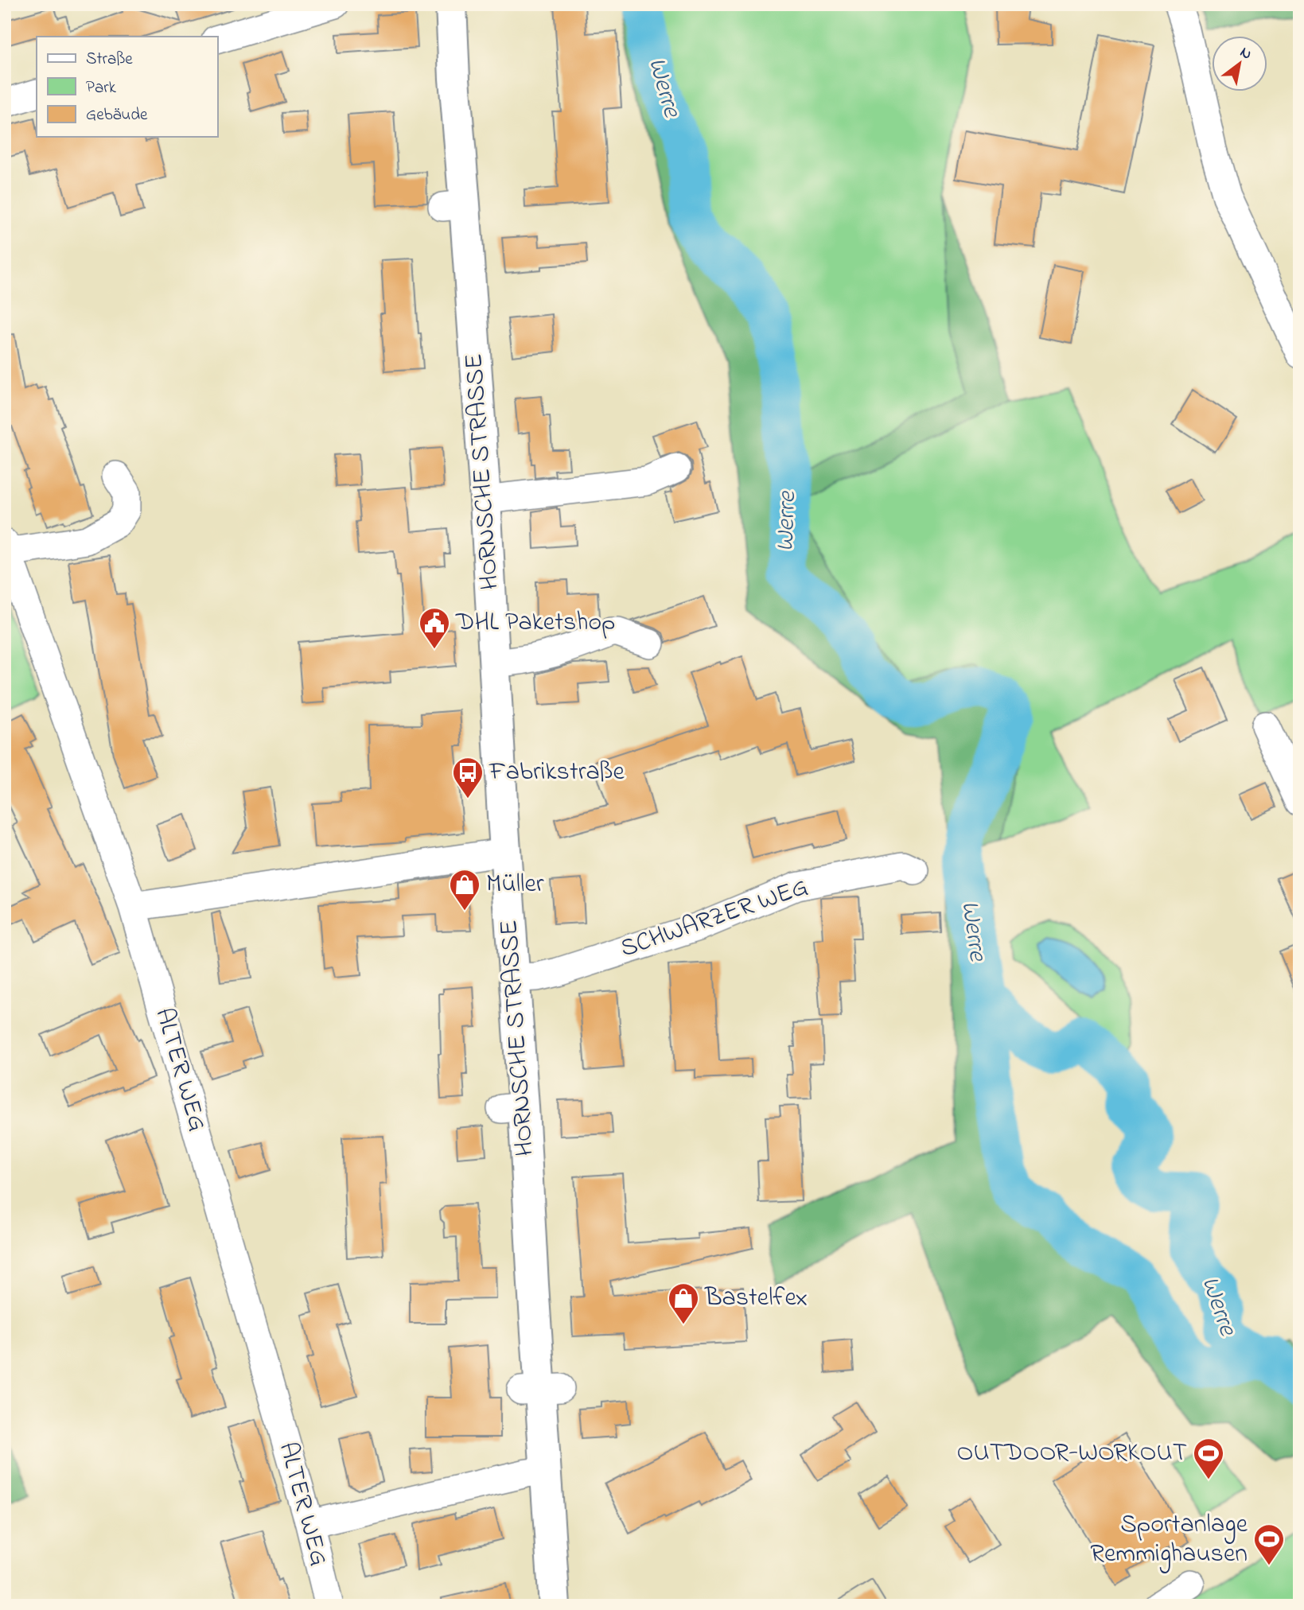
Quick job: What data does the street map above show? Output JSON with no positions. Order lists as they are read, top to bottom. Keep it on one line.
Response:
{"streets":{"main road":["HORNSCHE STRASSE"],"street":["SCHWARZER WEG","ALTER WEG"]},"crossings":[["HORNSCHE STRASSE","SCHWARZER WEG"]],"water":["Werre"],"places":{"public building":["DHL Paketshop"],"bus stop":["Fabrikstraße"],"shop":["Müller","Bastelfex"],"sports":["OUTDOOR-WORKOUT","Sportanlage Remmighausen"]},"legend":["Straße","Park","Gebäude"],"north":"top right"}
